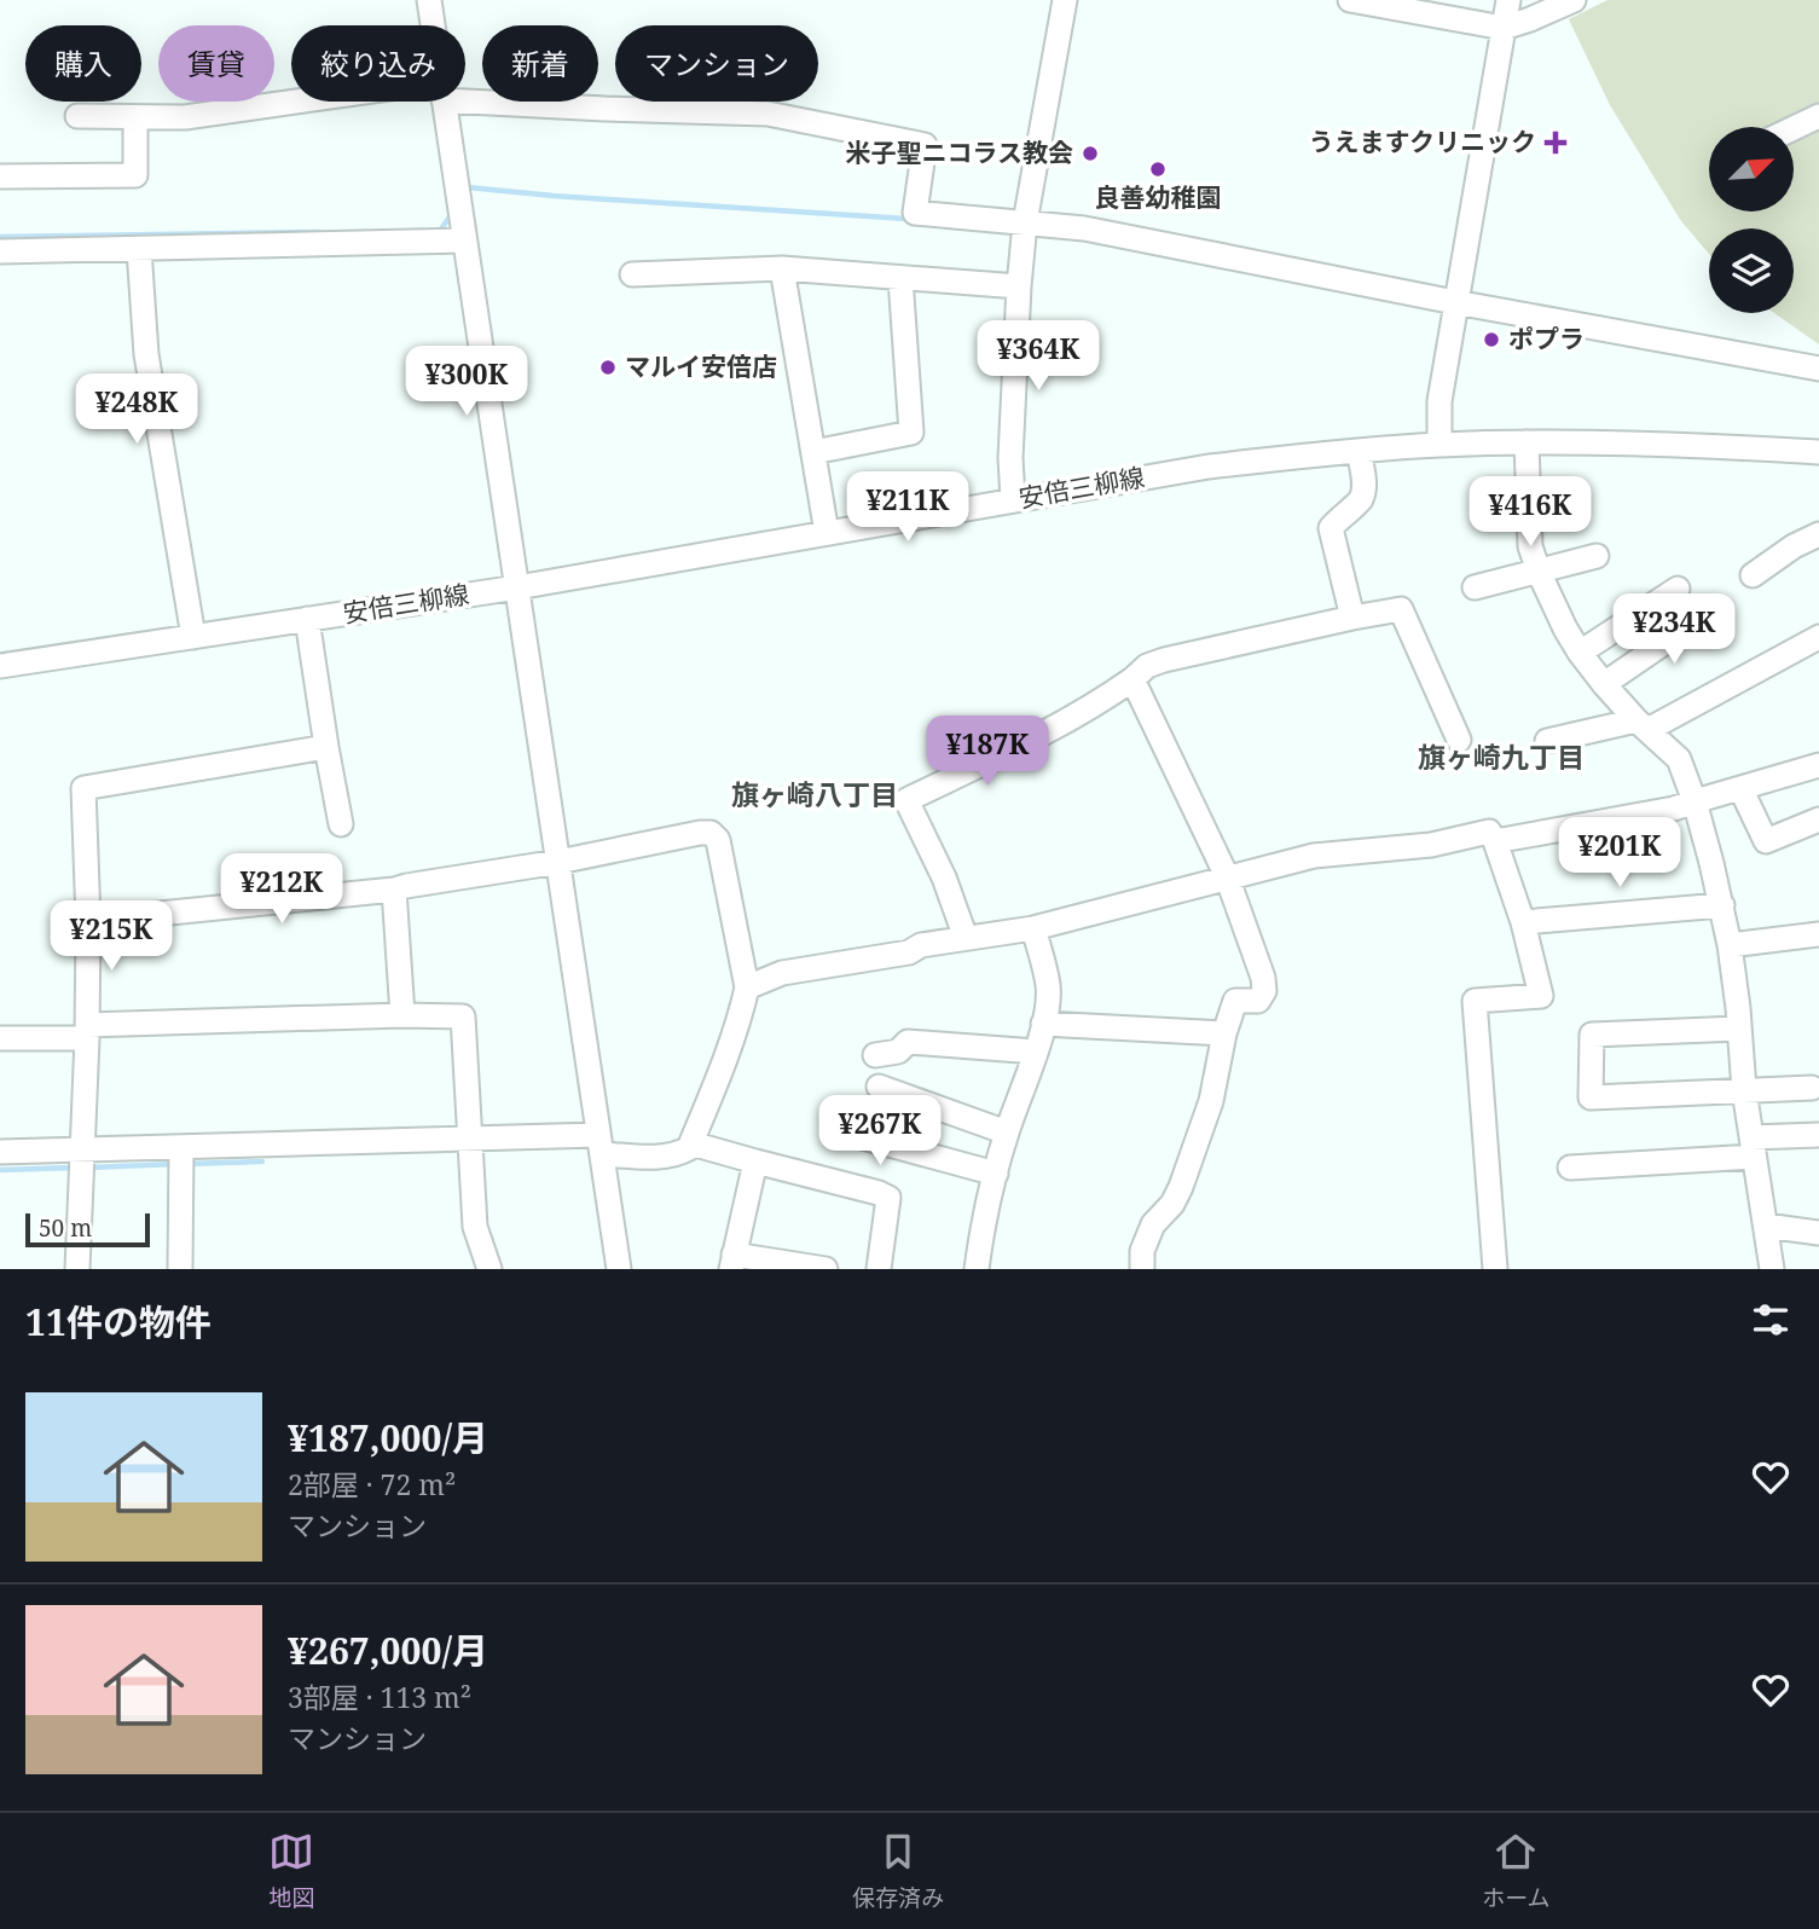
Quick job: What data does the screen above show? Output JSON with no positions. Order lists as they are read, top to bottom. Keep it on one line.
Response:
{"streets":{"street":["安倍三柳線"]},"districts":["旗ヶ崎九丁目","旗ヶ崎八丁目"],"places":{"health":["うえますクリニック"],"other":["米子聖ニコラス教会","良善幼稚園","ポプラ","マルイ安倍店"]},"scale_bar":"50 m","north":"top right","page":{"chip":["購入","賃貸","絞り込み","新着","マンション"],"price":["¥364K","¥300K","¥248K","¥211K","¥416K","¥234K","¥187K","¥201K","¥212K","¥215K","¥267K"],"scale":"50 m","heading":"11件の物件","list":[{"name":"¥187,000/月","note":"2部屋 · 72 m² · マンション"},{"name":"¥267,000/月","note":"3部屋 · 113 m² · マンション"}],"tabs":["地図","保存済み","ホーム"]}}
